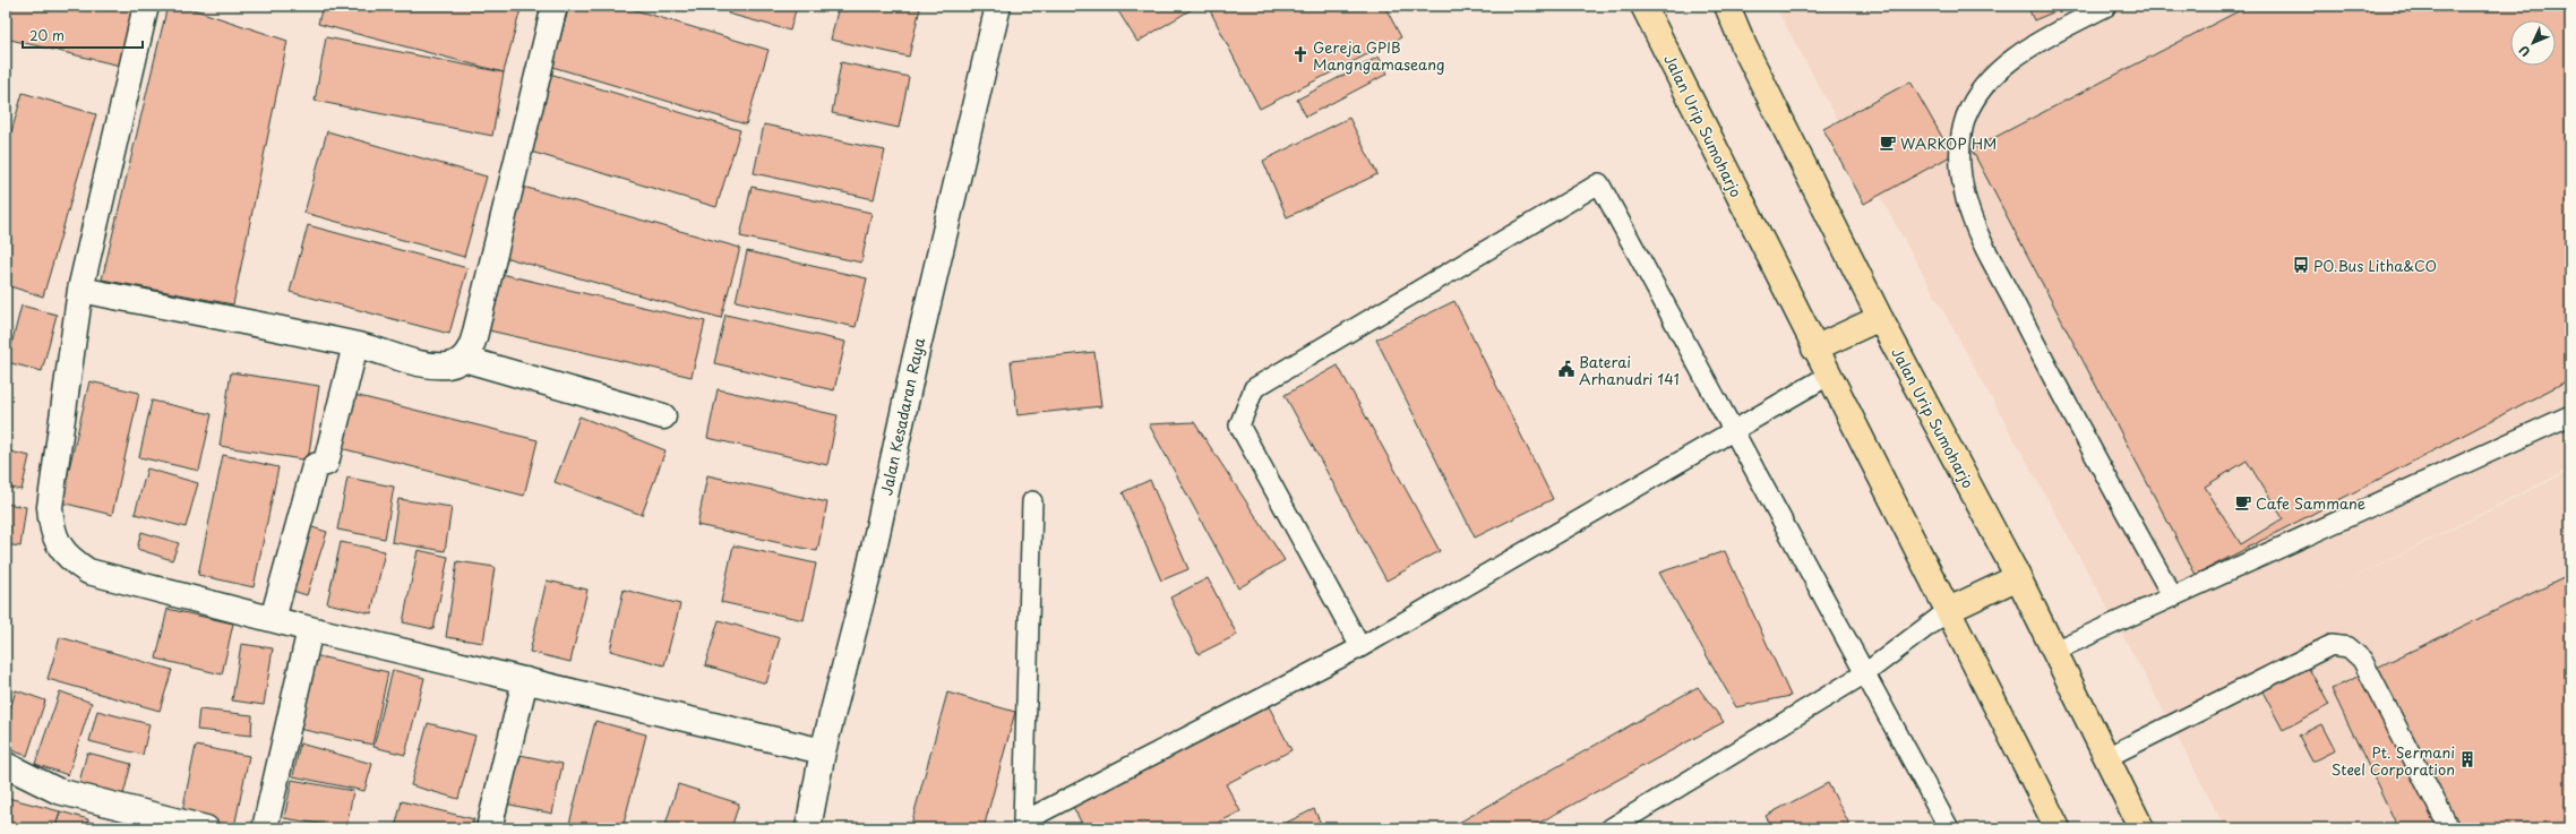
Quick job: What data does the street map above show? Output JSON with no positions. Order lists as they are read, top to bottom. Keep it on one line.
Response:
{"streets":{"highway":["Jalan Urip Sumoharjo"],"street":["Jalan Kesadaran Raya"]},"places":{"church":["Gereja GPIB Mangngamaseang"],"cafe":["WARKOP HM","Cafe Sammane"],"bus stop":["PO.Bus Litha&CO"],"public building":["Baterai Arhanudri 141"],"building":["Pt. Sermani Steel Corporation"]},"scale_bar":"20 m","north":"bottom left"}
